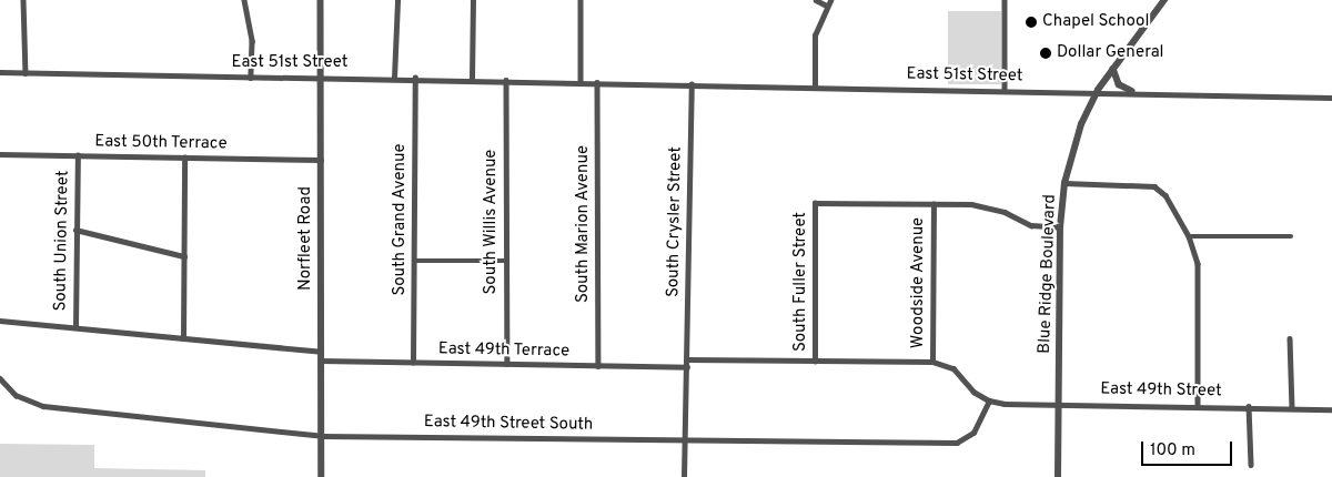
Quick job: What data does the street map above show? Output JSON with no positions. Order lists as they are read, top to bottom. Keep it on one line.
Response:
{"streets":{"street":["East 51st Street","East 50th Terrace","South Grand Avenue","South Willis Avenue","South Crysler Street","South Marion Avenue","Norfleet Road","South Union Street","Blue Ridge Boulevard","South Fuller Street","Woodside Avenue","East 49th Terrace","East 49th Street","East 49th Street South"]},"crossings":[["East 51st Street","South Grand Avenue"],["East 51st Street","South Willis Avenue"],["East 51st Street","South Crysler Street"],["East 51st Street","South Marion Avenue"],["East 51st Street","Norfleet Road"],["East 51st Street","Blue Ridge Boulevard"],["East 50th Terrace","Norfleet Road"],["East 50th Terrace","South Union Street"],["South Grand Avenue","East 49th Terrace"],["South Willis Avenue","East 49th Terrace"],["South Crysler Street","East 49th Terrace"],["South Marion Avenue","East 49th Terrace"],["Norfleet Road","East 49th Terrace"],["Norfleet Road","East 49th Street South"],["Blue Ridge Boulevard","East 49th Street"],["South Fuller Street","Woodside Avenue"],["East 49th Street","East 49th Street South"]],"places":["Chapel School","Dollar General"],"scale_bar":"100 m"}
